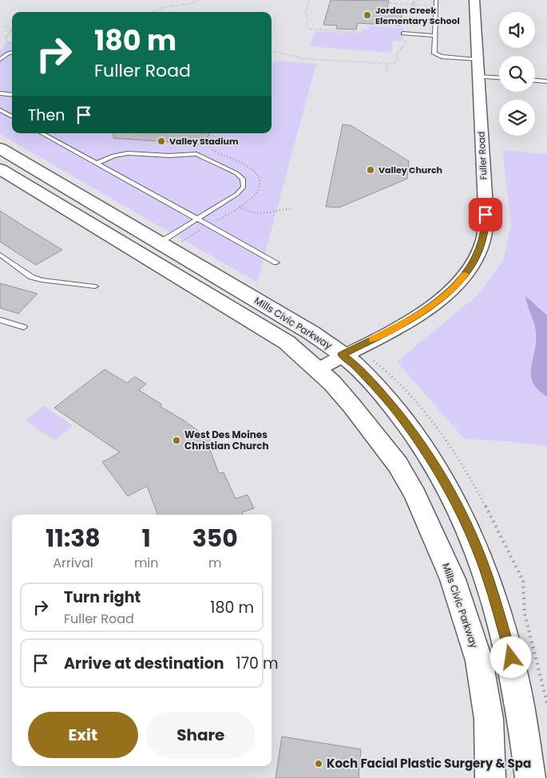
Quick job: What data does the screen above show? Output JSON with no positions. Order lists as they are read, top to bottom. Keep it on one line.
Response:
{"streets":{"main road":["Mills Civic Parkway"],"street":["Fuller Road"]},"crossings":[["Fuller Road","Mills Civic Parkway"]],"places":["Jordan Creek Elementary School","Valley Stadium","Valley Church","West Des Moines Christian Church","Koch Facial Plastic Surgery & Spa"],"page":{"turn":["180 m","Fuller Road"],"then":"Then","eta":["11:38","Arrival","1","min","350","m"],"list":[{"name":"Turn right","note":"Fuller Road","value":"180 m"},{"name":"Arrive at destination","value":"170 m"}],"buttons":["Exit","Share"]}}
